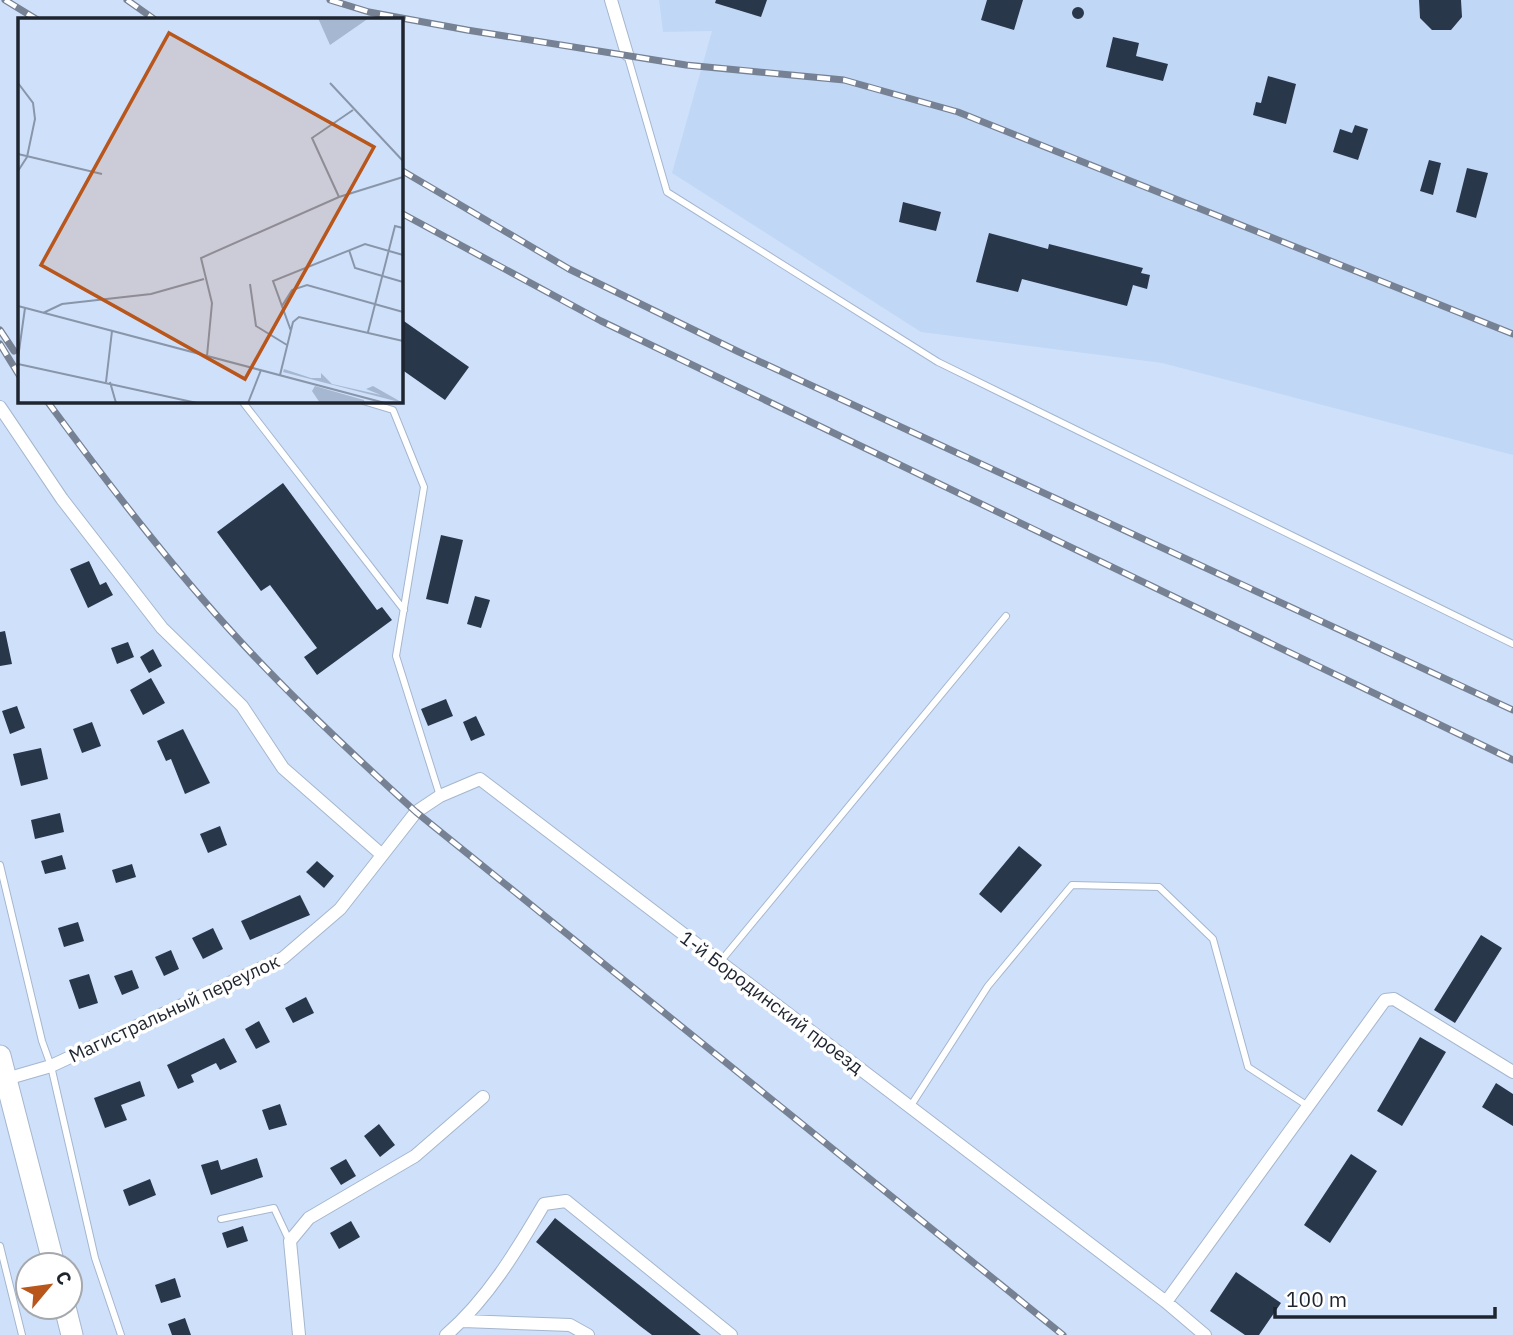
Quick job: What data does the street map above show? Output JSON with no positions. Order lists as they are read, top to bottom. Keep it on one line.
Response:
{"streets":{"street":["1-й Бородинский проезд","Магистральный переулок"]},"crossings":[["1-й Бородинский проезд","Магистральный переулок"]],"scale_bar":"100 m","north":"top right"}
